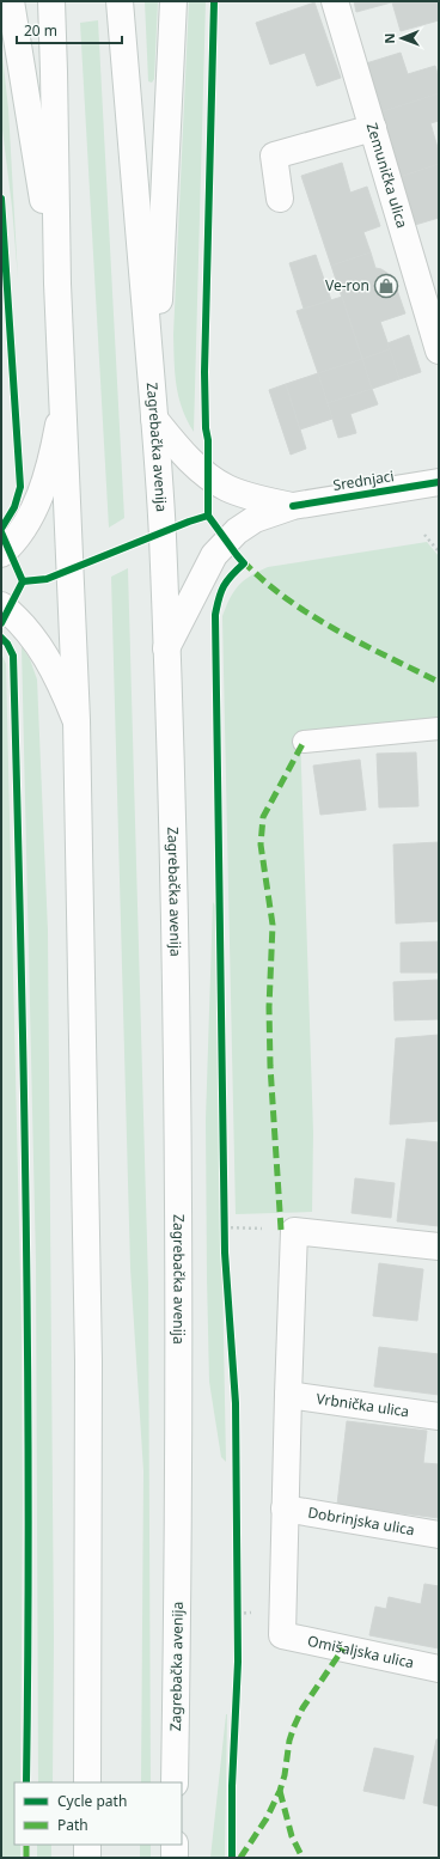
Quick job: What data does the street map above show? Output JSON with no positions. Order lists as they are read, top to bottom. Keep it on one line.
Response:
{"streets":{"main road":["Zemunička ulica","Zagrebačka avenija","Srednjaci","Vrbnička ulica","Dobrinjska ulica","Omišaljska ulica"]},"crossings":[["Dobrinjska ulica","Omišaljska ulica"]],"places":{"shop":["Ve-ron"]},"legend":["Cycle path","Path"],"scale_bar":"20 m","north":"left"}
